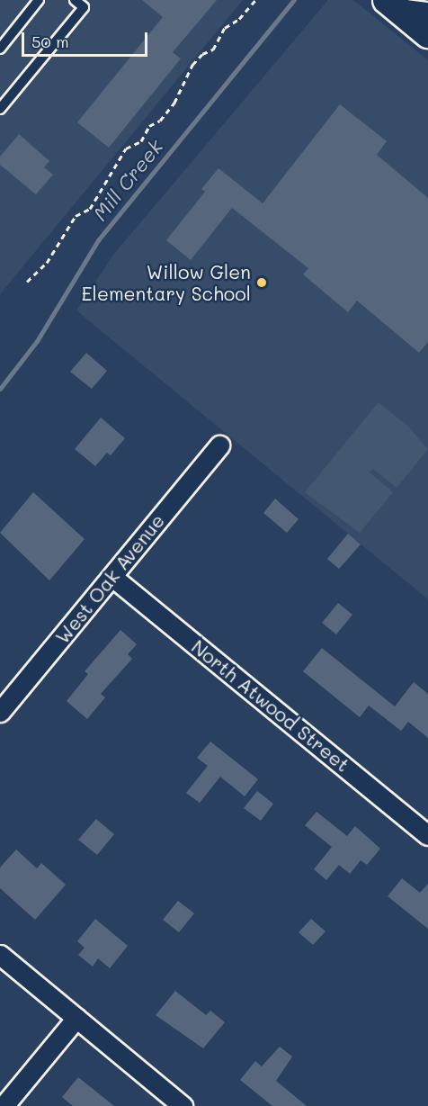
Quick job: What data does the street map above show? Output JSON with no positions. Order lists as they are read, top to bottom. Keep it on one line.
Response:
{"streets":{"street":["West Oak Avenue","North Atwood Street"]},"crossings":[["West Oak Avenue","North Atwood Street"]],"water":["Mill Creek"],"places":["Willow Glen Elementary School"],"scale_bar":"50 m"}
